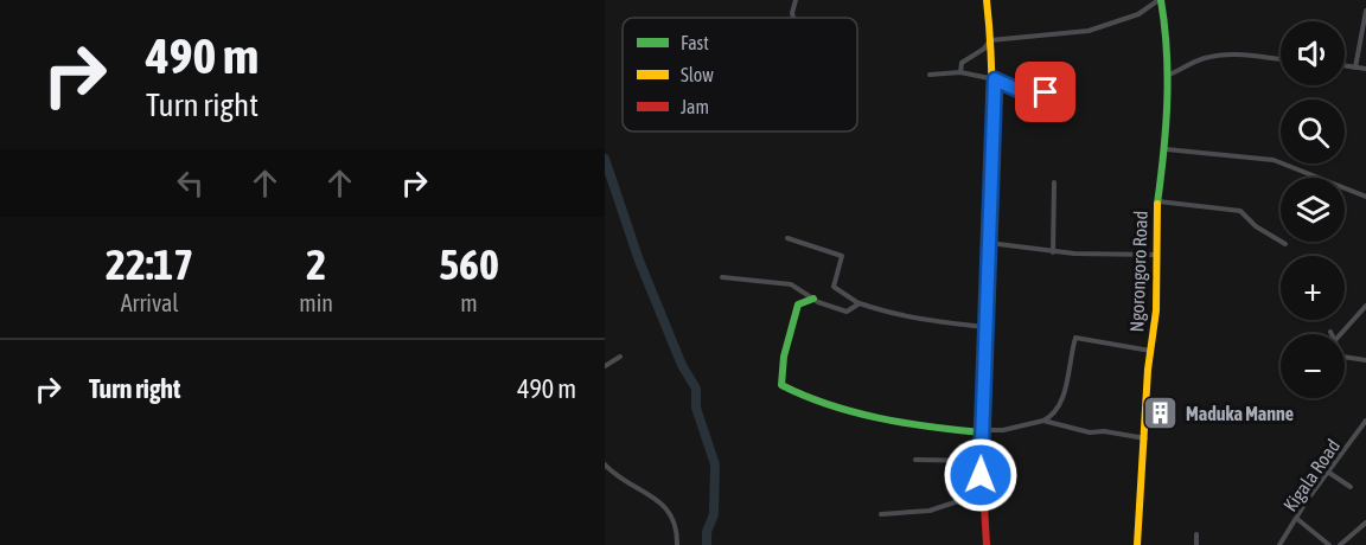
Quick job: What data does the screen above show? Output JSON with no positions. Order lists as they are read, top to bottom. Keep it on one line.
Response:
{"streets":{"street":["Ngorongoro Road","Kigala Road"]},"places":{"building":["Maduka Manne"]},"legend":["Fast","Slow","Jam"],"page":{"turn":["490 m","Turn right"],"map_buttons":["+","−"],"eta":["22:17","Arrival","2","min","560","m"],"list":[{"name":"Turn right","value":"490 m"}]}}
